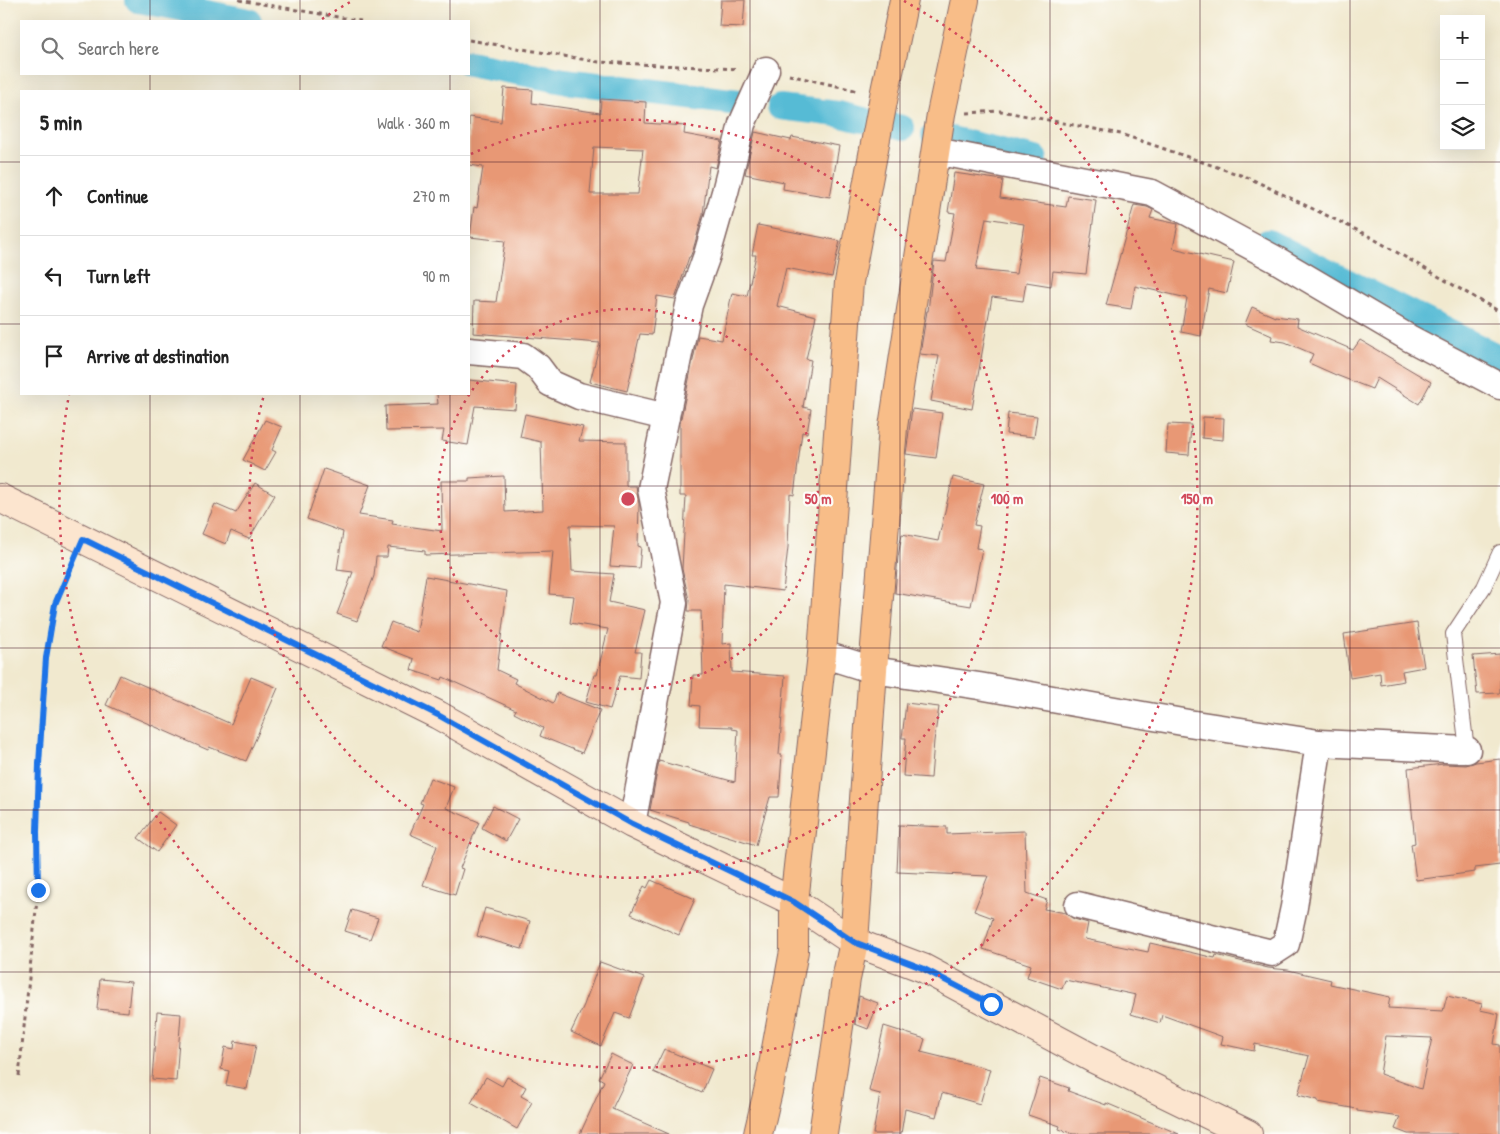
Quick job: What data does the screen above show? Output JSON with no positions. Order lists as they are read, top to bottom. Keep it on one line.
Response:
{"page":{"map_buttons":["+","−"],"search":"Search here","heading":["5 min","Walk · 360 m"],"list":[["Continue","270 m"],["Turn left","90 m"],"Arrive at destination"]},"rings":["50 m","100 m","150 m"]}
